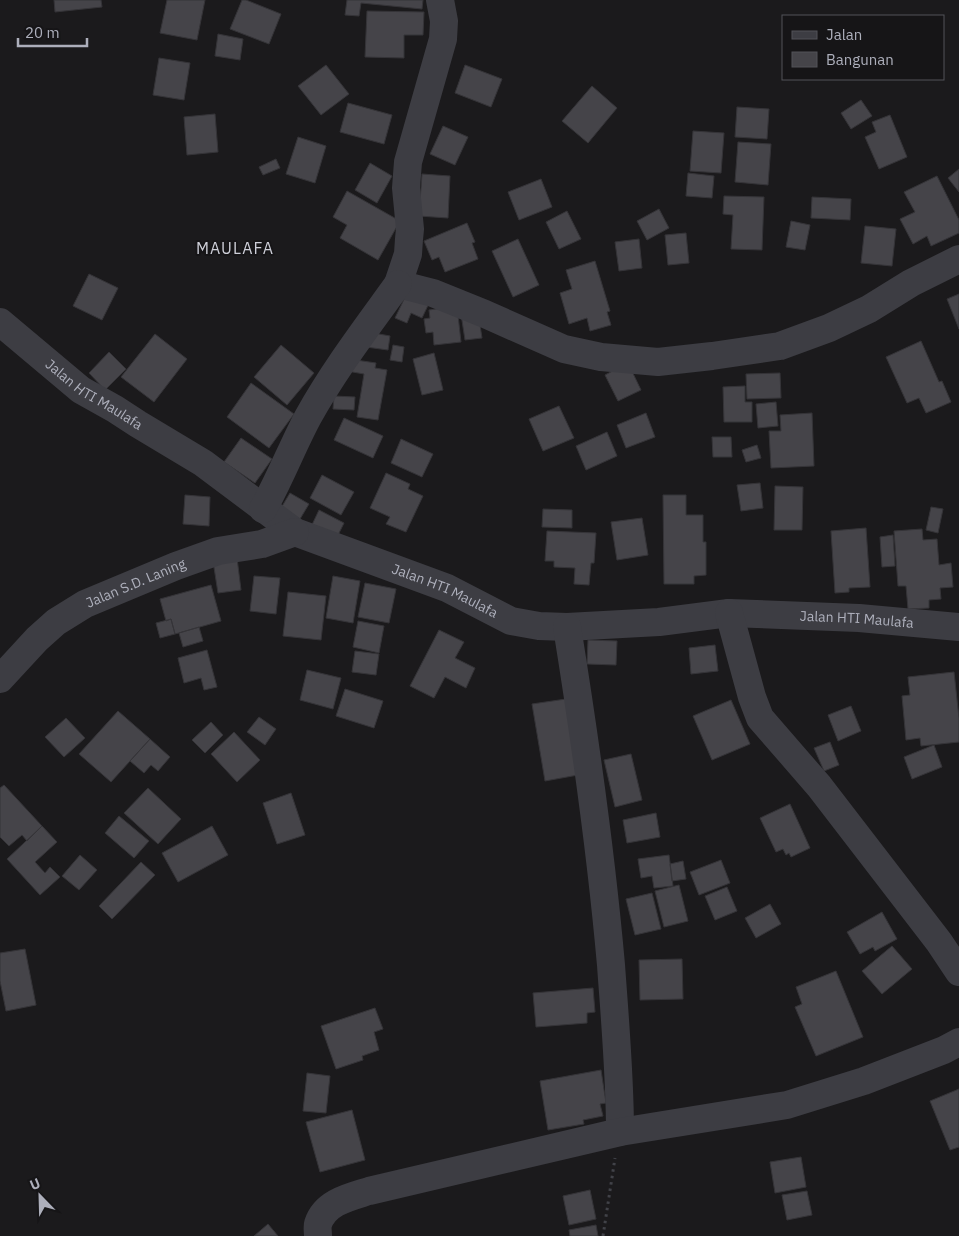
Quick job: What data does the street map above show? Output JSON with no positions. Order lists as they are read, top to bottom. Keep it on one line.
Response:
{"streets":{"street":["Jalan HTI Maulafa","Jalan S.D. Laning"]},"crossings":[["Jalan HTI Maulafa","Jalan S.D. Laning"]],"districts":["MAULAFA"],"legend":["Jalan","Bangunan"],"scale_bar":"20 m","north":"top left"}
